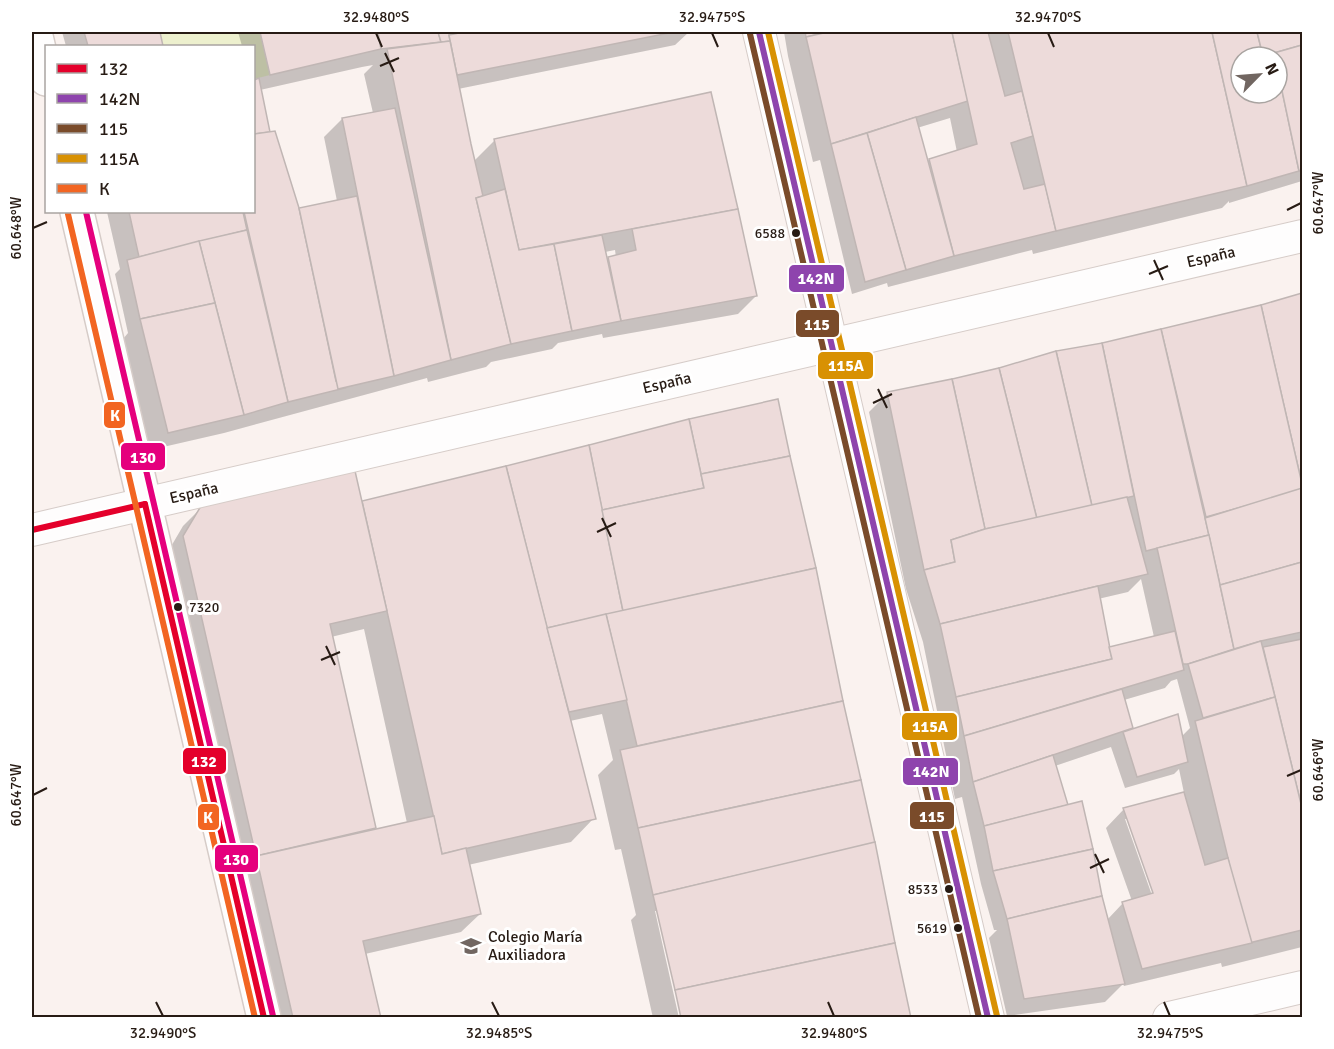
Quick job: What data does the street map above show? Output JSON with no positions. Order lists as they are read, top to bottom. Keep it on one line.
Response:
{"streets":{"street":["España"]},"places":{"other":["6588","7320","8533","5619"],"school or university":["Colegio María Auxiliadora"]},"lines":["transit line 142N","transit line 115A","transit line 115","transit line 130","transit line K","transit line 132"],"legend":["132","142N","115","115A","K"],"north":"top right","coordinates":["32.9480°S","32.9475°S","32.9470°S","60.647°W","60.648°W","60.646°W","32.9490°S","32.9485°S"]}
